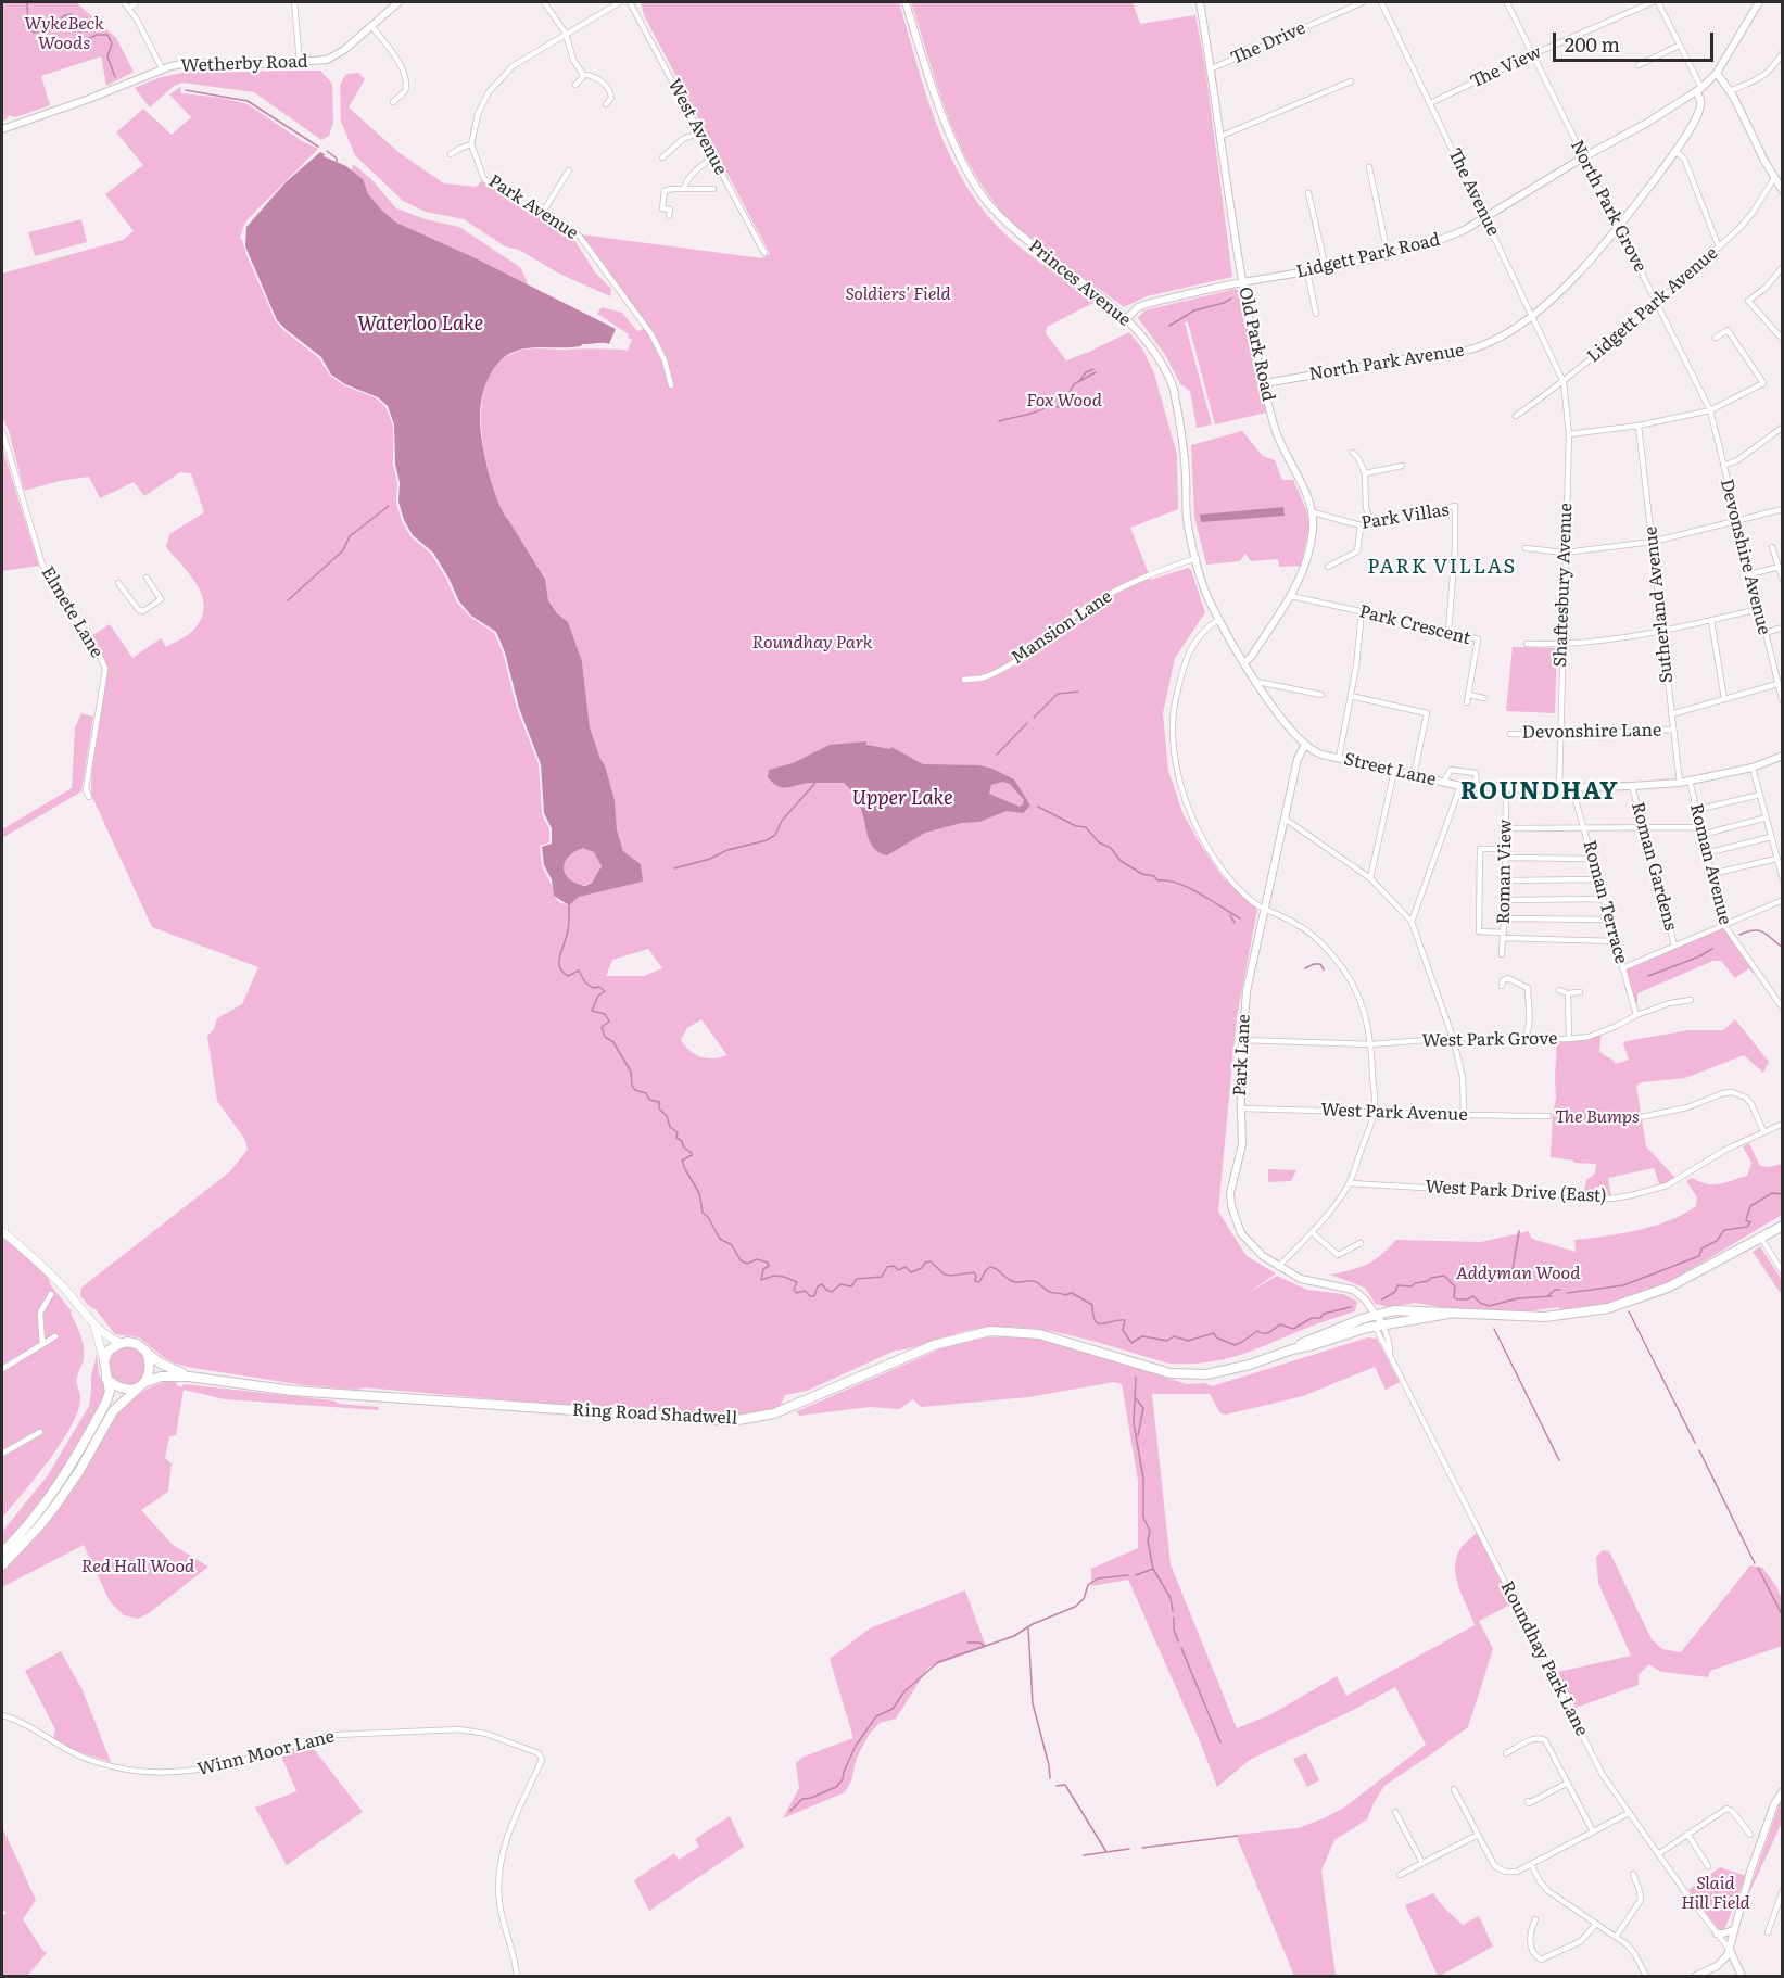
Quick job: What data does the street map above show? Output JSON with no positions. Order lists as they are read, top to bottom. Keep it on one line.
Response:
{"streets":{"highway":["Ring Road Shadwell"],"street":["The Drive","Wetherby Road","The View","West Avenue","The Avenue","North Park Grove","Park Avenue","Lidgett Park Road","Princes Avenue","Lidgett Park Avenue","Old Park Road","North Park Avenue","Park Villas","Devonshire Avenue","Shaftesbury Avenue","Sutherland Avenue","Elmete Lane","Park Crescent","Mansion Lane","Devonshire Lane","Street Lane","Roman Avenue","Roman Gardens","Roman View","Roman Terrace","West Park Grove","Park Lane","West Park Avenue","West Park Drive (East)","Roundhay Park Lane","Winn Moor Lane"]},"crossings":[["The Drive","Old Park Road"],["The View","The Avenue"],["The View","North Park Grove"],["The Avenue","Lidgett Park Road"],["The Avenue","Lidgett Park Avenue"],["The Avenue","North Park Avenue"],["The Avenue","Shaftesbury Avenue"],["North Park Grove","Lidgett Park Road"],["North Park Grove","Lidgett Park Avenue"],["North Park Grove","North Park Avenue"],["North Park Grove","Devonshire Avenue"],["Lidgett Park Road","Princes Avenue"],["Lidgett Park Road","Old Park Road"],["Lidgett Park Road","North Park Avenue"],["Princes Avenue","Mansion Lane"],["Princes Avenue","Street Lane"],["Lidgett Park Avenue","Shaftesbury Avenue"],["Old Park Road","North Park Avenue"],["Old Park Road","Park Villas"],["Old Park Road","Park Crescent"],["Old Park Road","Street Lane"],["Park Villas","Park Crescent"],["Devonshire Avenue","Devonshire Lane"],["Shaftesbury Avenue","Devonshire Lane"],["Shaftesbury Avenue","Street Lane"],["Sutherland Avenue","Devonshire Lane"],["Sutherland Avenue","Street Lane"],["Street Lane","Roman Avenue"],["Street Lane","Roman Gardens"],["Street Lane","Roman View"],["Street Lane","Roman Terrace"],["Street Lane","Park Lane"],["Roman Terrace","West Park Grove"],["West Park Grove","Park Lane"],["Park Lane","West Park Avenue"],["Park Lane","Ring Road Shadwell"],["Park Lane","Roundhay Park Lane"],["Ring Road Shadwell","Roundhay Park Lane"]],"districts":["PARK VILLAS","ROUNDHAY"],"water":["Waterloo Lake","Upper Lake"],"parks":["WykeBeck Woods","Soldiers' Field","Fox Wood","Roundhay Park","The Bumps","Addyman Wood","Red Hall Wood","Slaid Hill Field"],"scale_bar":"200 m"}
